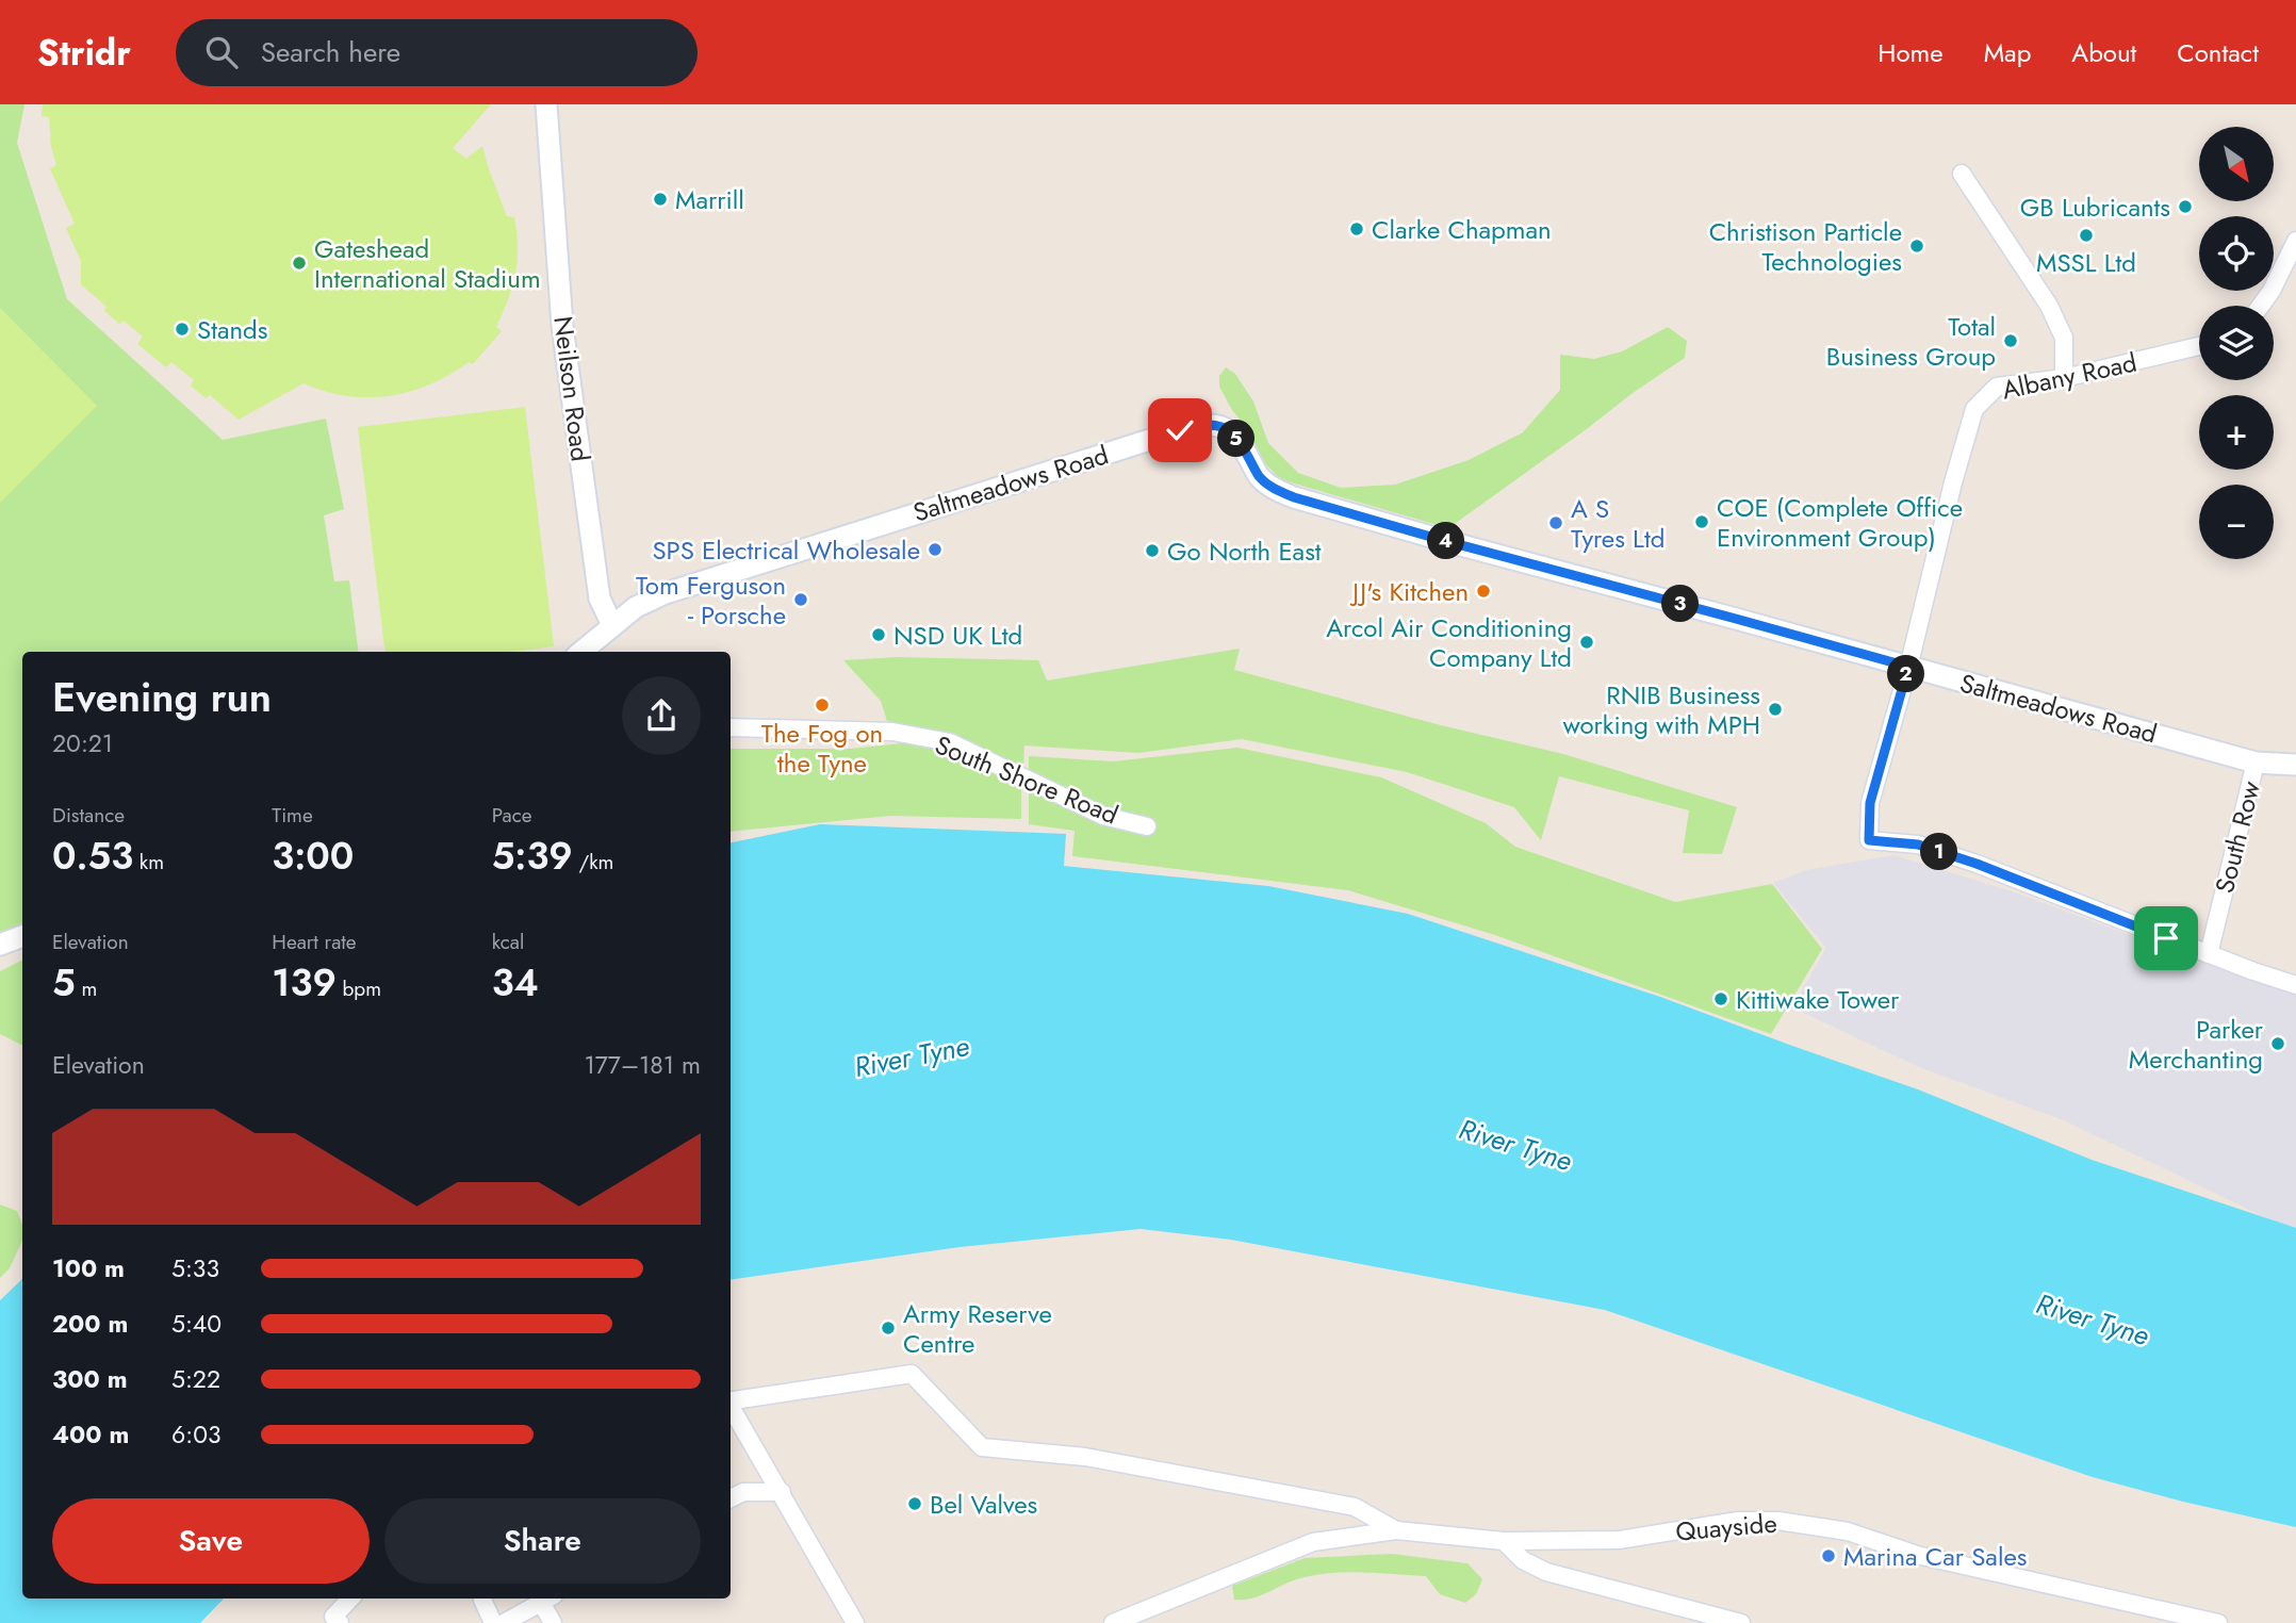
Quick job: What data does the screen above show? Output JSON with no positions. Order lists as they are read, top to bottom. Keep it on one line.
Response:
{"streets":{"street":["Albany Road","Neilson Road","Saltmeadows Road","South Shore Road","South Row","Quayside"]},"crossings":[["Albany Road","Saltmeadows Road"],["Neilson Road","Saltmeadows Road"],["Saltmeadows Road","South Row"]],"water":["River Tyne"],"places":["Marrill","GB Lubricants","Clarke Chapman","MSSL Ltd","Christison Particle Technologies","Gateshead International Stadium","Stands","Total Business Group","COE (Complete Office Environment Group)","A S Tyres Ltd","SPS Electrical Wholesale","Go North East","JJ's Kitchen","Tom Ferguson - Porsche","NSD UK Ltd","Arcol Air Conditioning Company Ltd","The Fog on the Tyne","RNIB Business working with MPH","Kittiwake Tower","Parker Merchanting","Army Reserve Centre","Bel Valves","Marina Car Sales"],"north":"bottom right","page":{"header":"Stridr","search":"Search here","nav":["Home","Map","About","Contact"],"map_buttons":["+","−"],"pins":["5","4","3","2","1"],"heading":["Evening run","20:21"],"stats":[["Distance","0.53 km"],["Time","3:00"],["Pace","5:39 /km"],["Elevation","5 m"],["Heart rate","139 bpm"],["kcal","34"]],"chart":["Elevation","177–181 m"],"list":[{"name":"100 m","note":"5:33"},{"name":"200 m","note":"5:40"},{"name":"300 m","note":"5:22"},{"name":"400 m","note":"6:03"}],"buttons":["Save","Share"]}}
